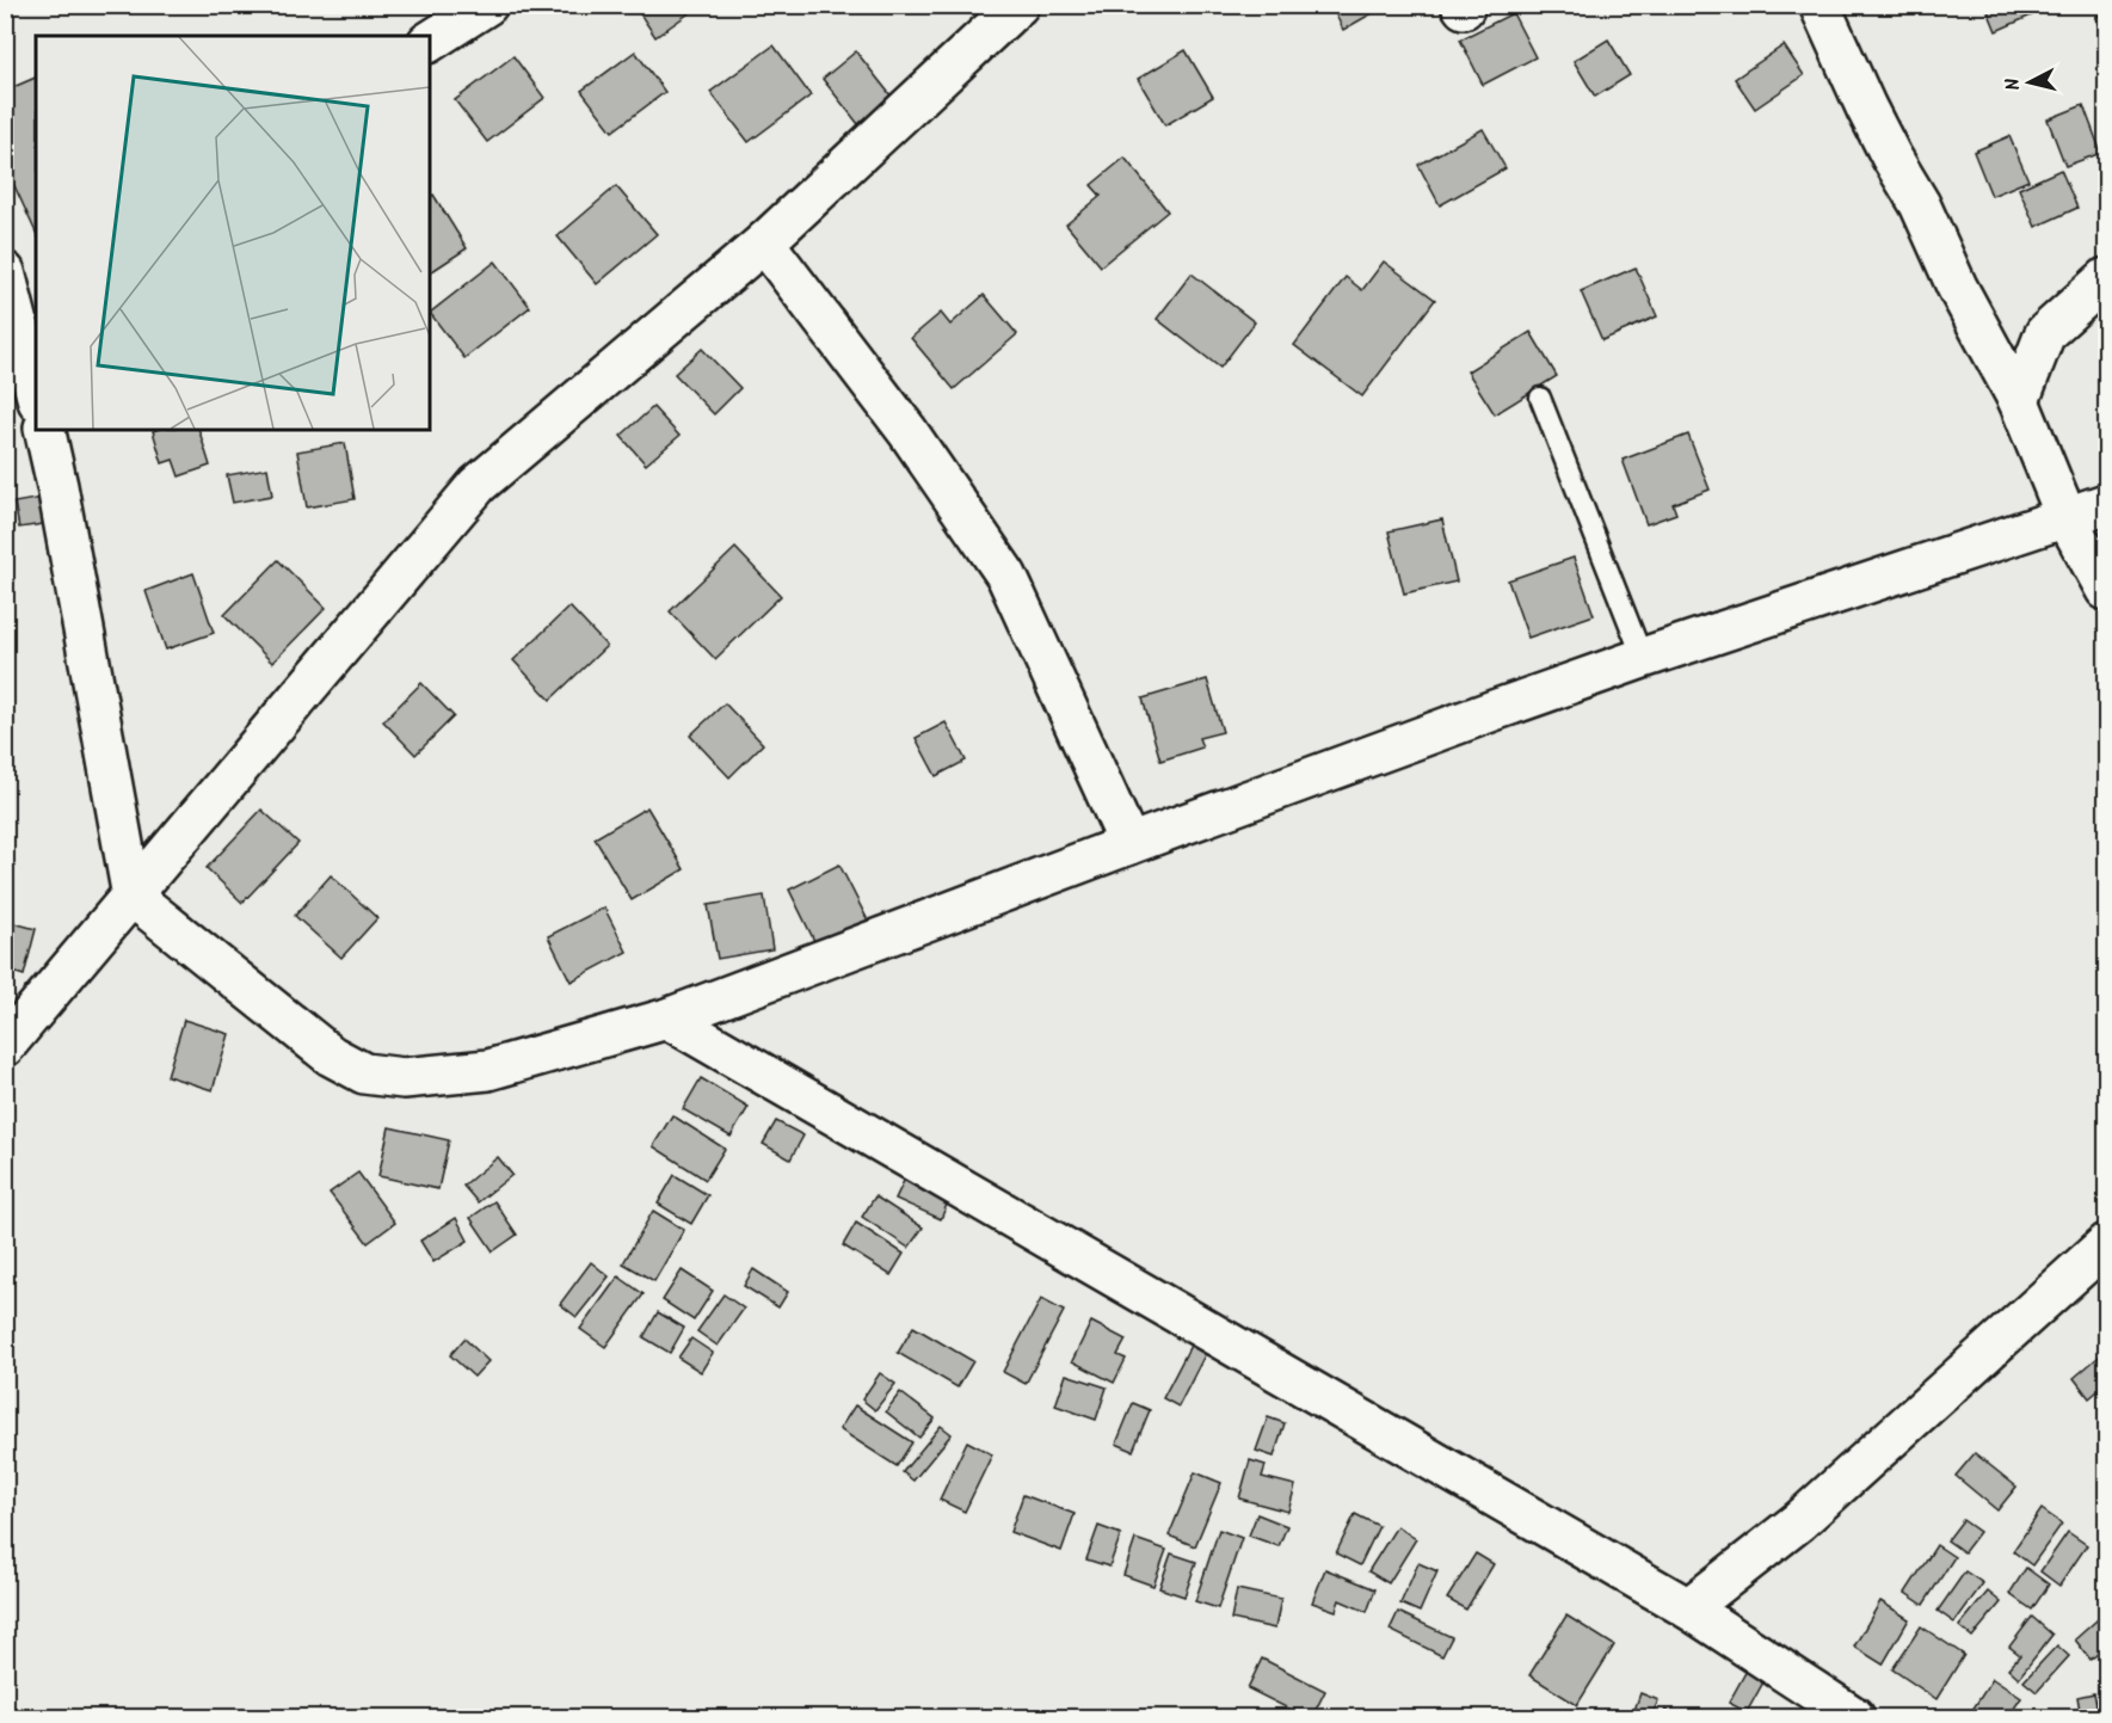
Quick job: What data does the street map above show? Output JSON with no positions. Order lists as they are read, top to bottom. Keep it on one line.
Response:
{"north":"left"}
